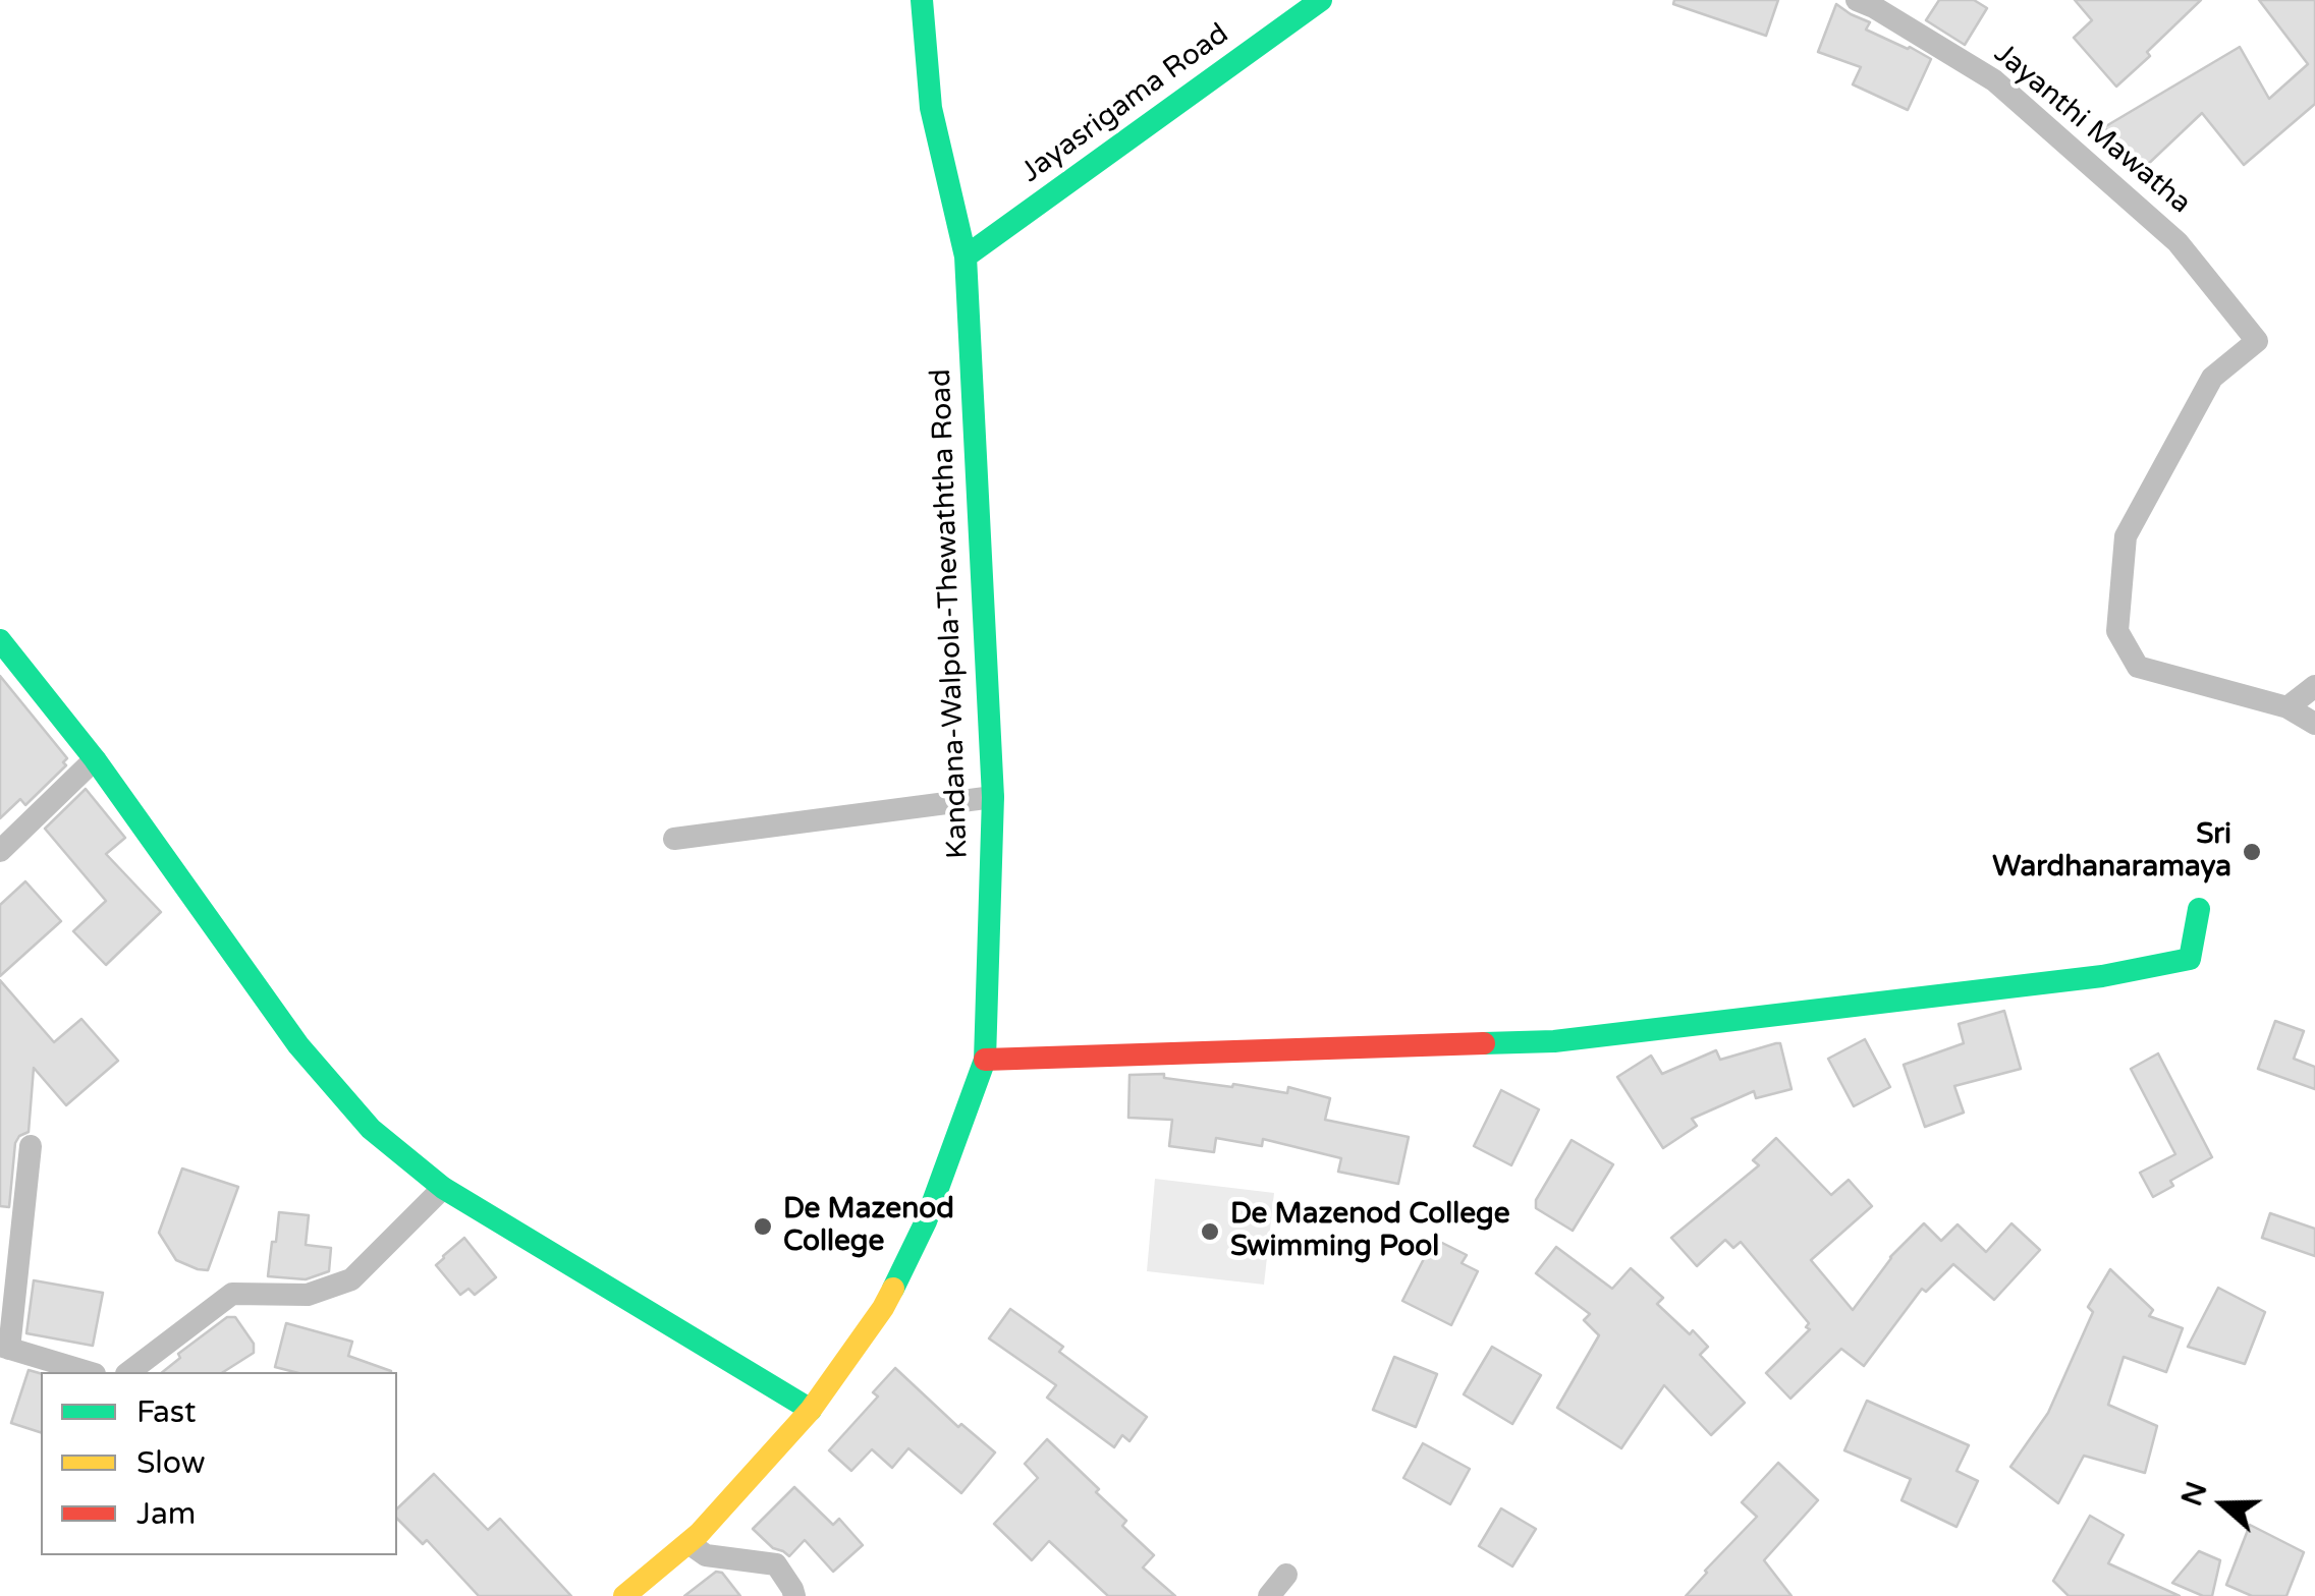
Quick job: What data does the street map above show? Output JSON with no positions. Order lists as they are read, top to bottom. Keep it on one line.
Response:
{"streets":{"street":["Jayasrigama Road","Jayanthi Mawatha","Kandana-Walpola-Thewaththa Road"]},"crossings":[["Jayasrigama Road","Kandana-Walpola-Thewaththa Road"]],"places":["Sri Wardhanaramaya","De Mazenod College","De Mazenod College Swimming Pool"],"legend":["Fast","Slow","Jam"],"north":"left"}
